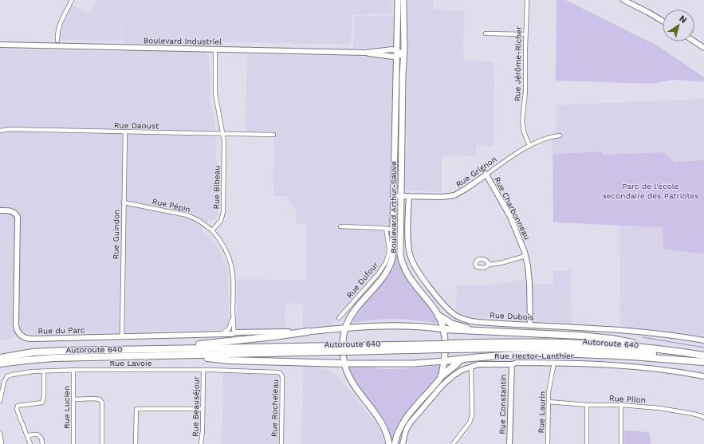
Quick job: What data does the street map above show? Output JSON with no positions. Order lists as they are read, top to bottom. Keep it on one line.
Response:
{"streets":{"highway":["Autoroute 640"],"main road":["Boulevard Arthur-Sauvé"],"street":["Boulevard Industriel","Rue Jérôme-Richer","Rue Daoust","Rue Grignon","Rue Bibeau","Rue Pépin","Rue Charbonneau","Rue Guindon","Rue Dufour","Rue Dubois","Rue du Parc","Rue Hector-Lanthier","Rue Lavoie","Rue Pilon","Rue Constantin","Rue Beauséjour","Rue Lucien","Rue Rocheleau","Rue Laurin"]},"crossings":[["Boulevard Industriel","Rue Bibeau"],["Boulevard Industriel","Boulevard Arthur-Sauvé"],["Rue Jérôme-Richer","Rue Grignon"],["Rue Daoust","Rue Bibeau"],["Rue Daoust","Rue Guindon"],["Rue Grignon","Boulevard Arthur-Sauvé"],["Rue Grignon","Rue Charbonneau"],["Rue Grignon","Rue Dubois"],["Rue Bibeau","Rue Pépin"],["Rue Pépin","Rue Guindon"],["Rue Charbonneau","Rue Dubois"],["Rue Guindon","Rue du Parc"],["Rue Hector-Lanthier","Rue Constantin"],["Rue Hector-Lanthier","Rue Laurin"],["Rue Lavoie","Rue Beauséjour"],["Rue Lavoie","Rue Lucien"],["Rue Lavoie","Rue Rocheleau"],["Rue Pilon","Rue Laurin"]],"parks":["Parc de l'école secondaire des Patriotes"],"north":"top right"}
